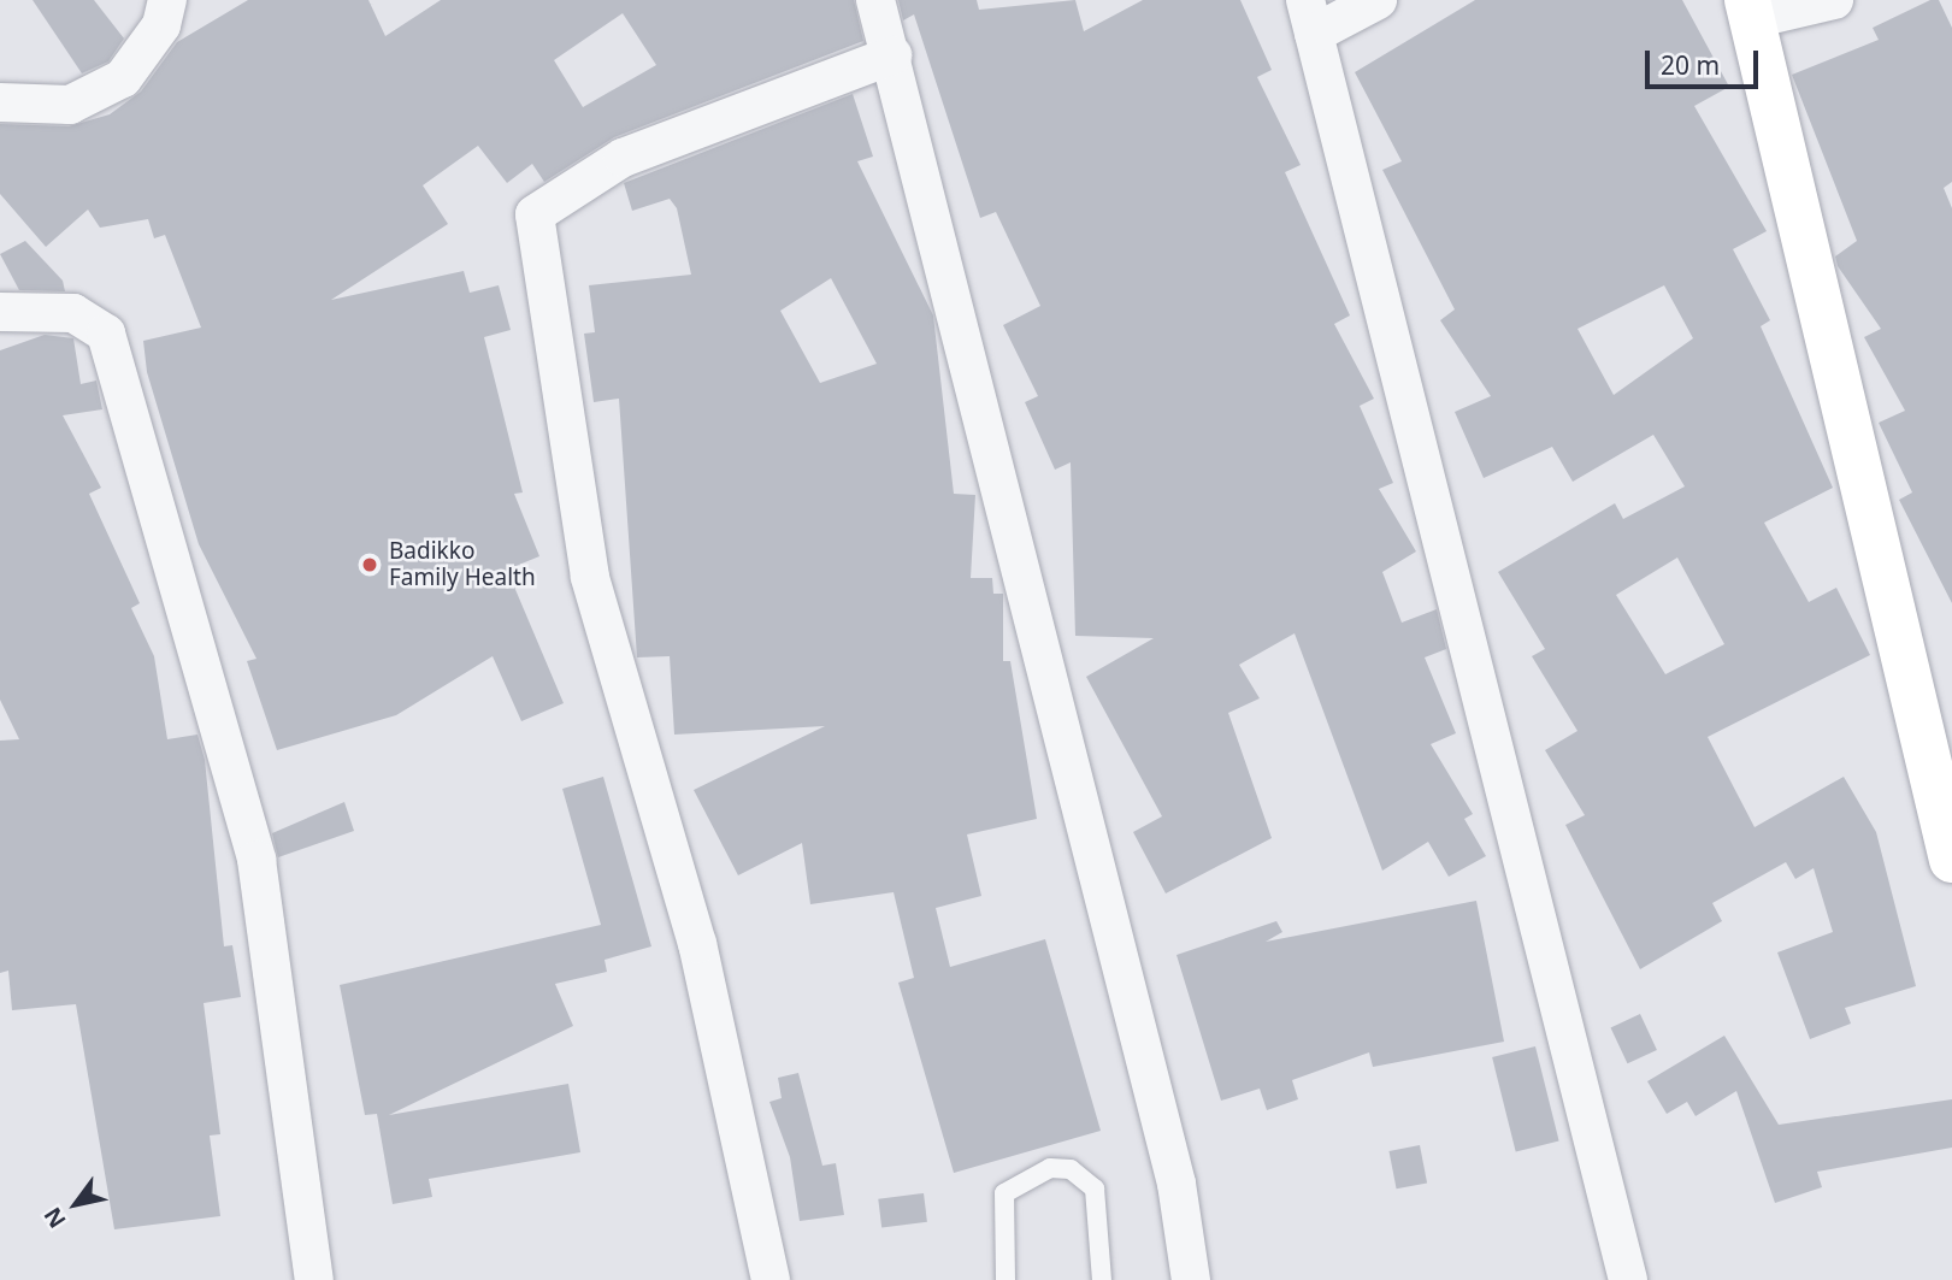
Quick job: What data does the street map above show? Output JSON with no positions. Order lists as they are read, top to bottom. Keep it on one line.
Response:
{"places":["Badikko Family Health"],"scale_bar":"20 m","north":"bottom left"}
